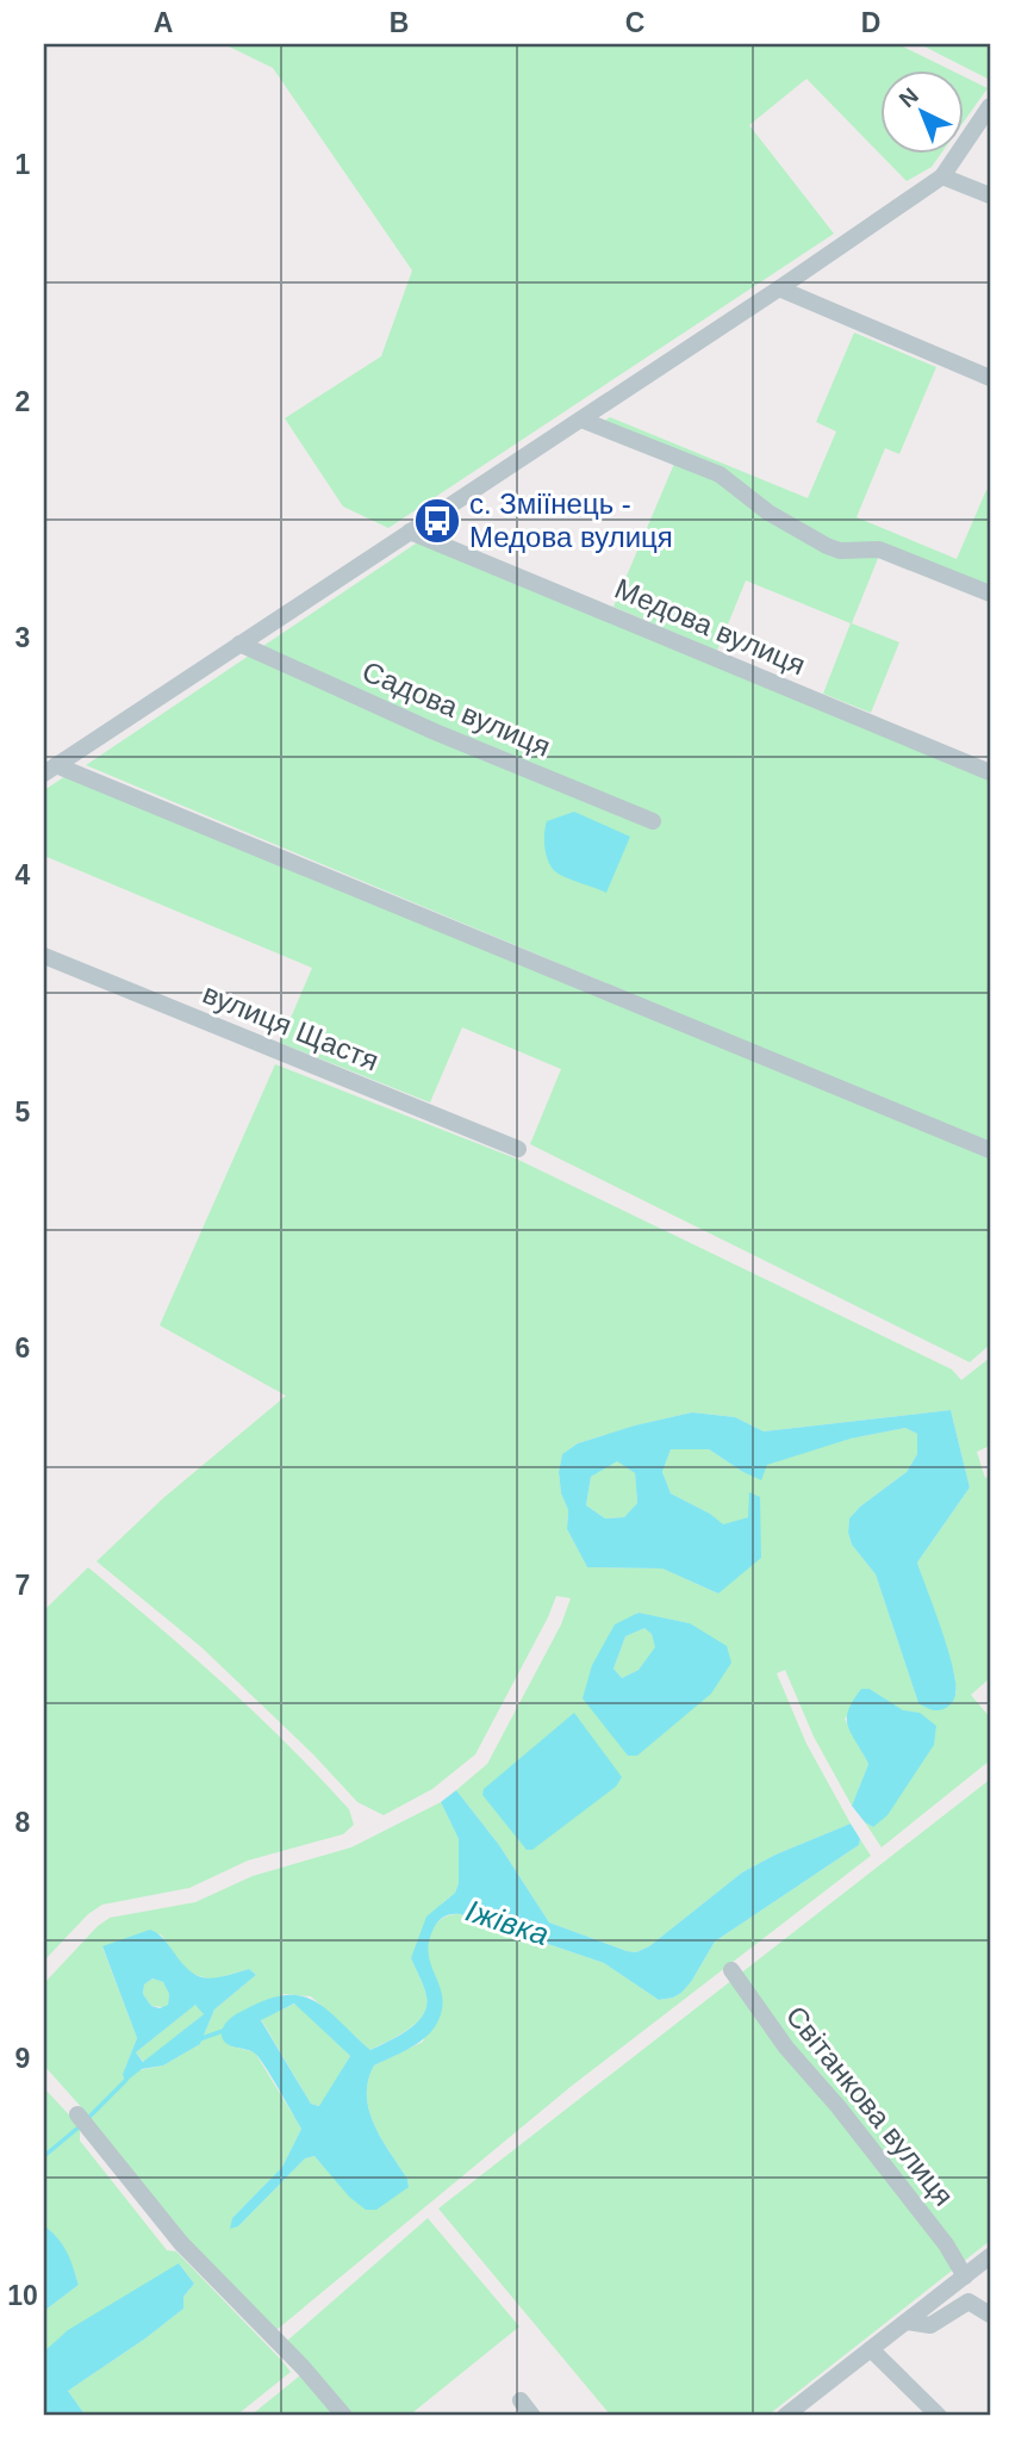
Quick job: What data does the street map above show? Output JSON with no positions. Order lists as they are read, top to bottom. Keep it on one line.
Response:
{"streets":{"street":["Медова вулиця","Садова вулиця","вулиця Щастя","Світанкова вулиця"]},"water":["Іжівка"],"places":{"bus stop":["с. Зміїнець - Медова вулиця"]},"north":"top left","grid":{"columns":["A","B","C","D"],"rows":["1","2","3","4","5","6","7","8","9","10"]}}
